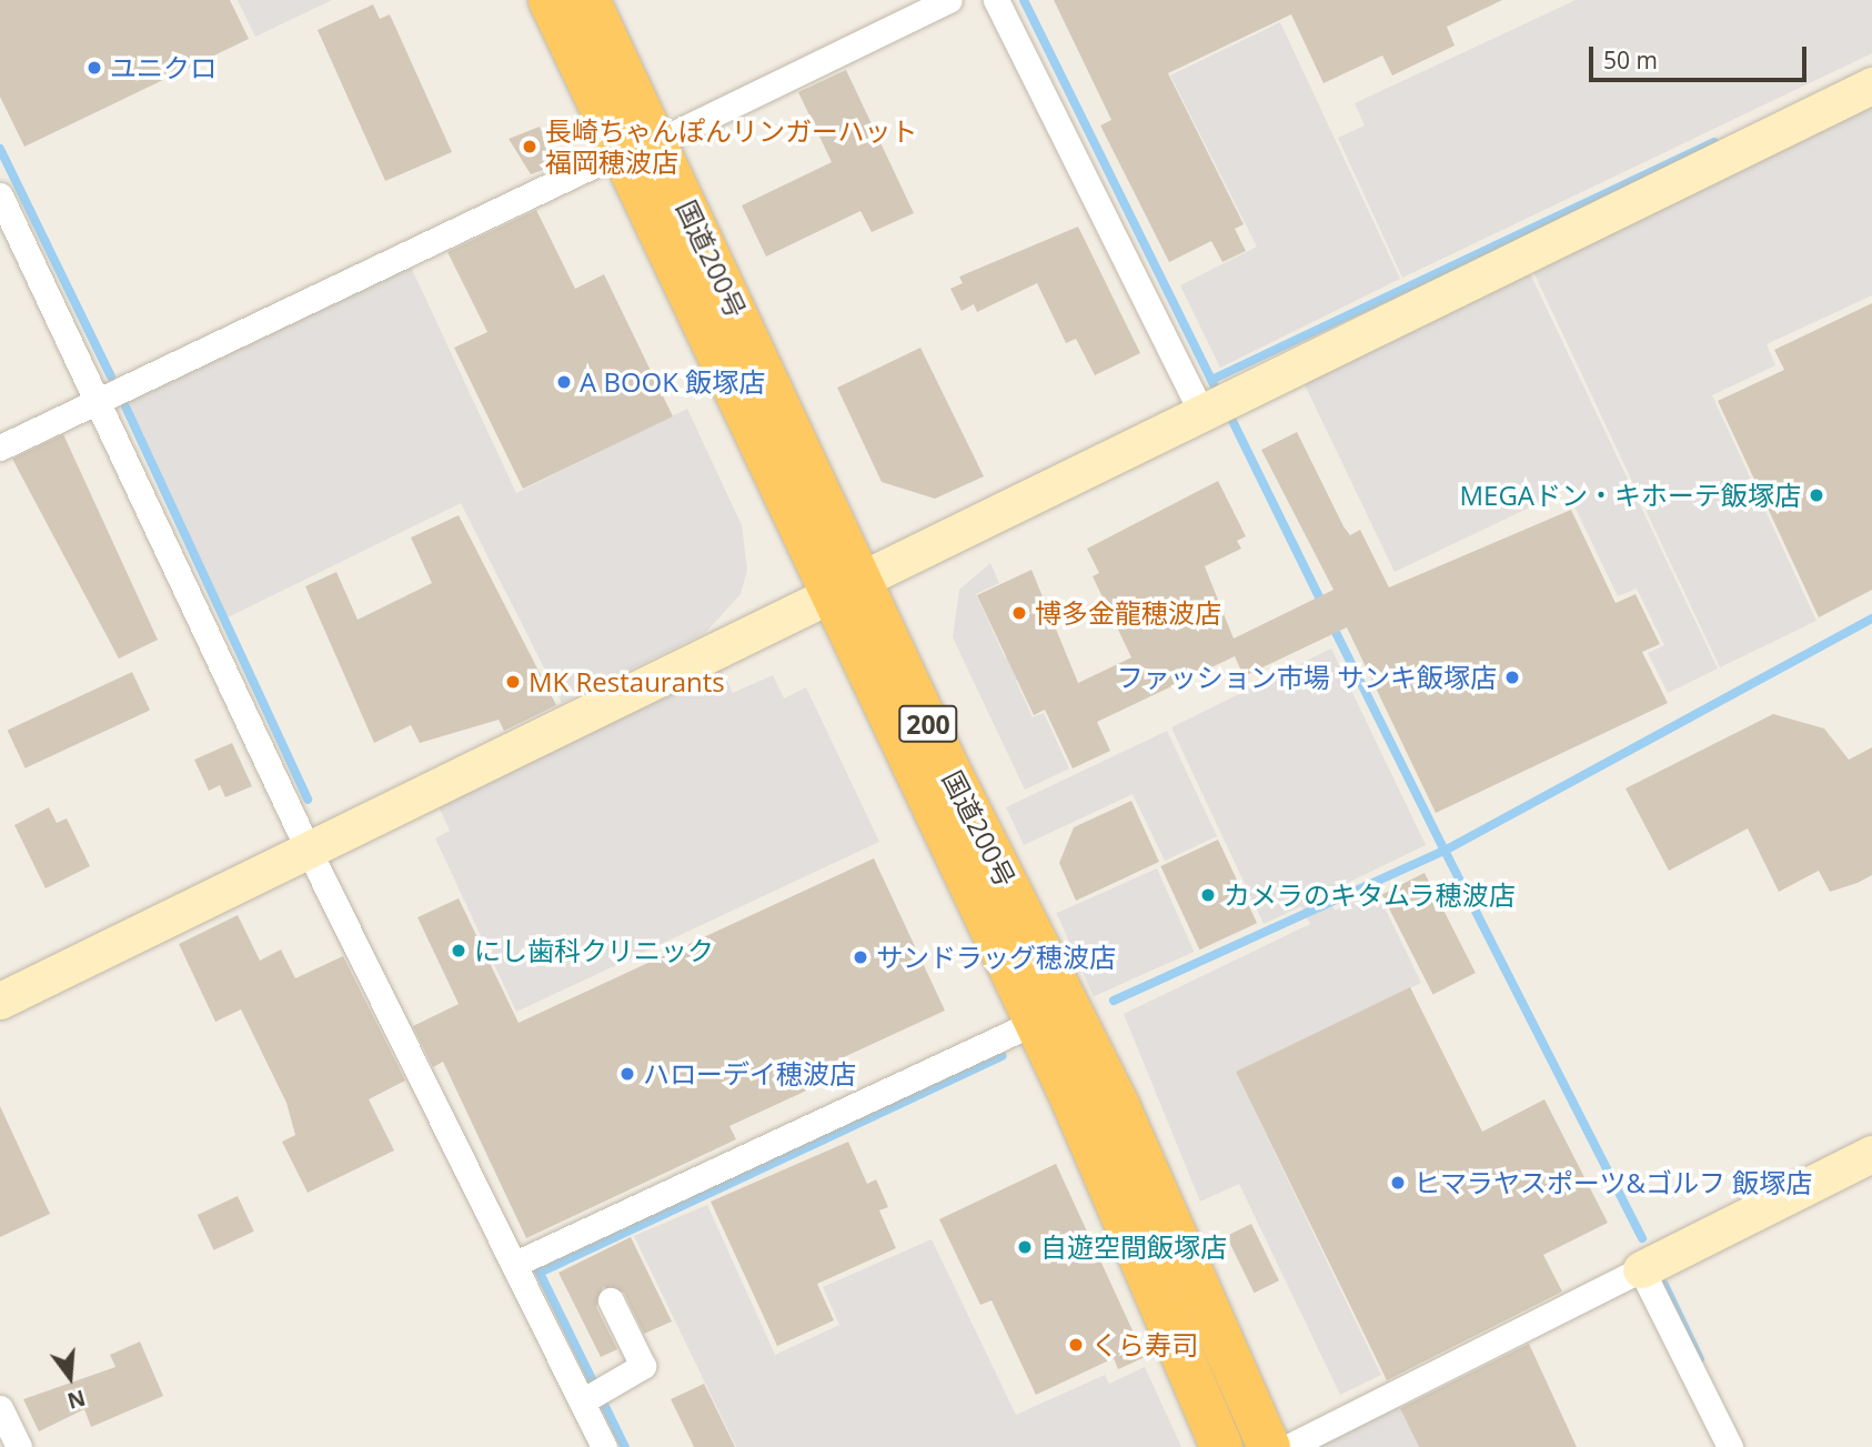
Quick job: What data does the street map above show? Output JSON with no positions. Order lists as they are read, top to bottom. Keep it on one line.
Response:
{"streets":{"highway":["国道200号","200"]},"places":["ユニクロ","長崎ちゃんぽんリンガーハット 福岡穂波店","A BOOK 飯塚店","MEGAドン・キホーテ飯塚店","博多金龍穂波店","ファッション市場 サンキ飯塚店","MK Restaurants","カメラのキタムラ穂波店","にし歯科クリニック","サンドラッグ穂波店","ハローデイ穂波店","ヒマラヤスポーツ&ゴルフ 飯塚店","自遊空間飯塚店","くら寿司"],"scale_bar":"50 m","north":"bottom"}
